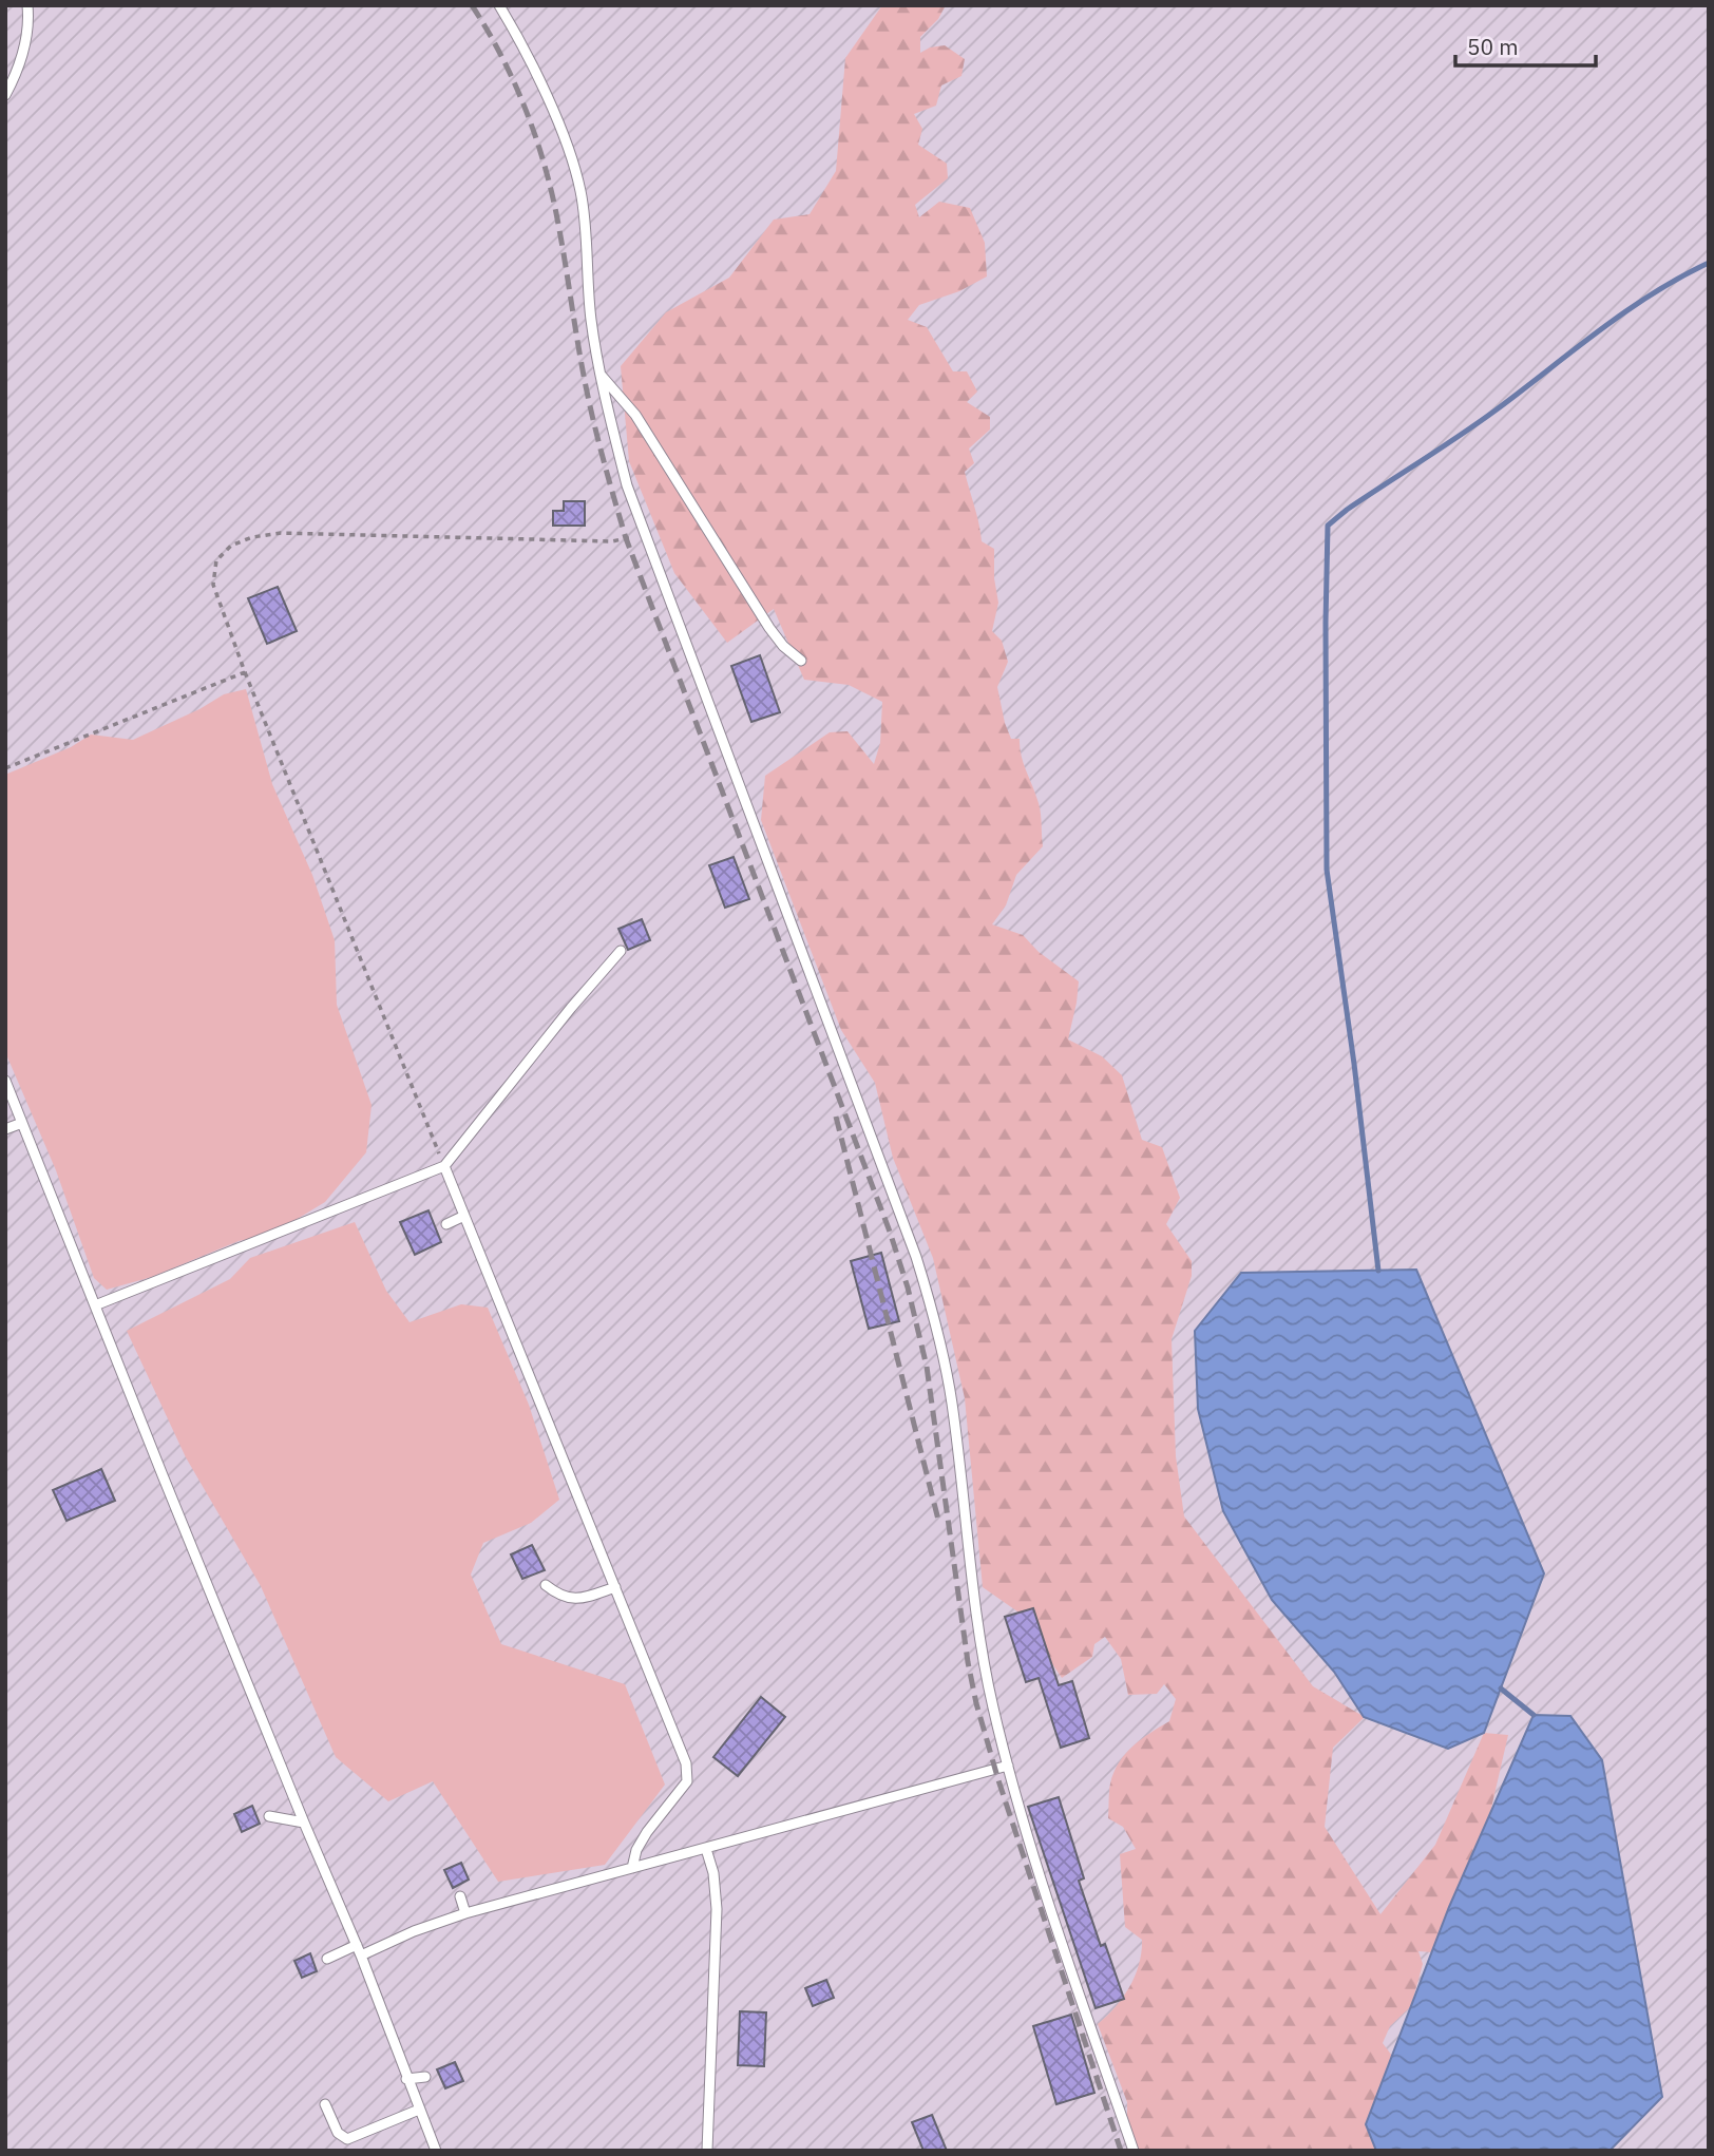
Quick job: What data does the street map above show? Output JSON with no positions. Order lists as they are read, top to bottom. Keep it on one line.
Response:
{"scale_bar":"50 m"}
